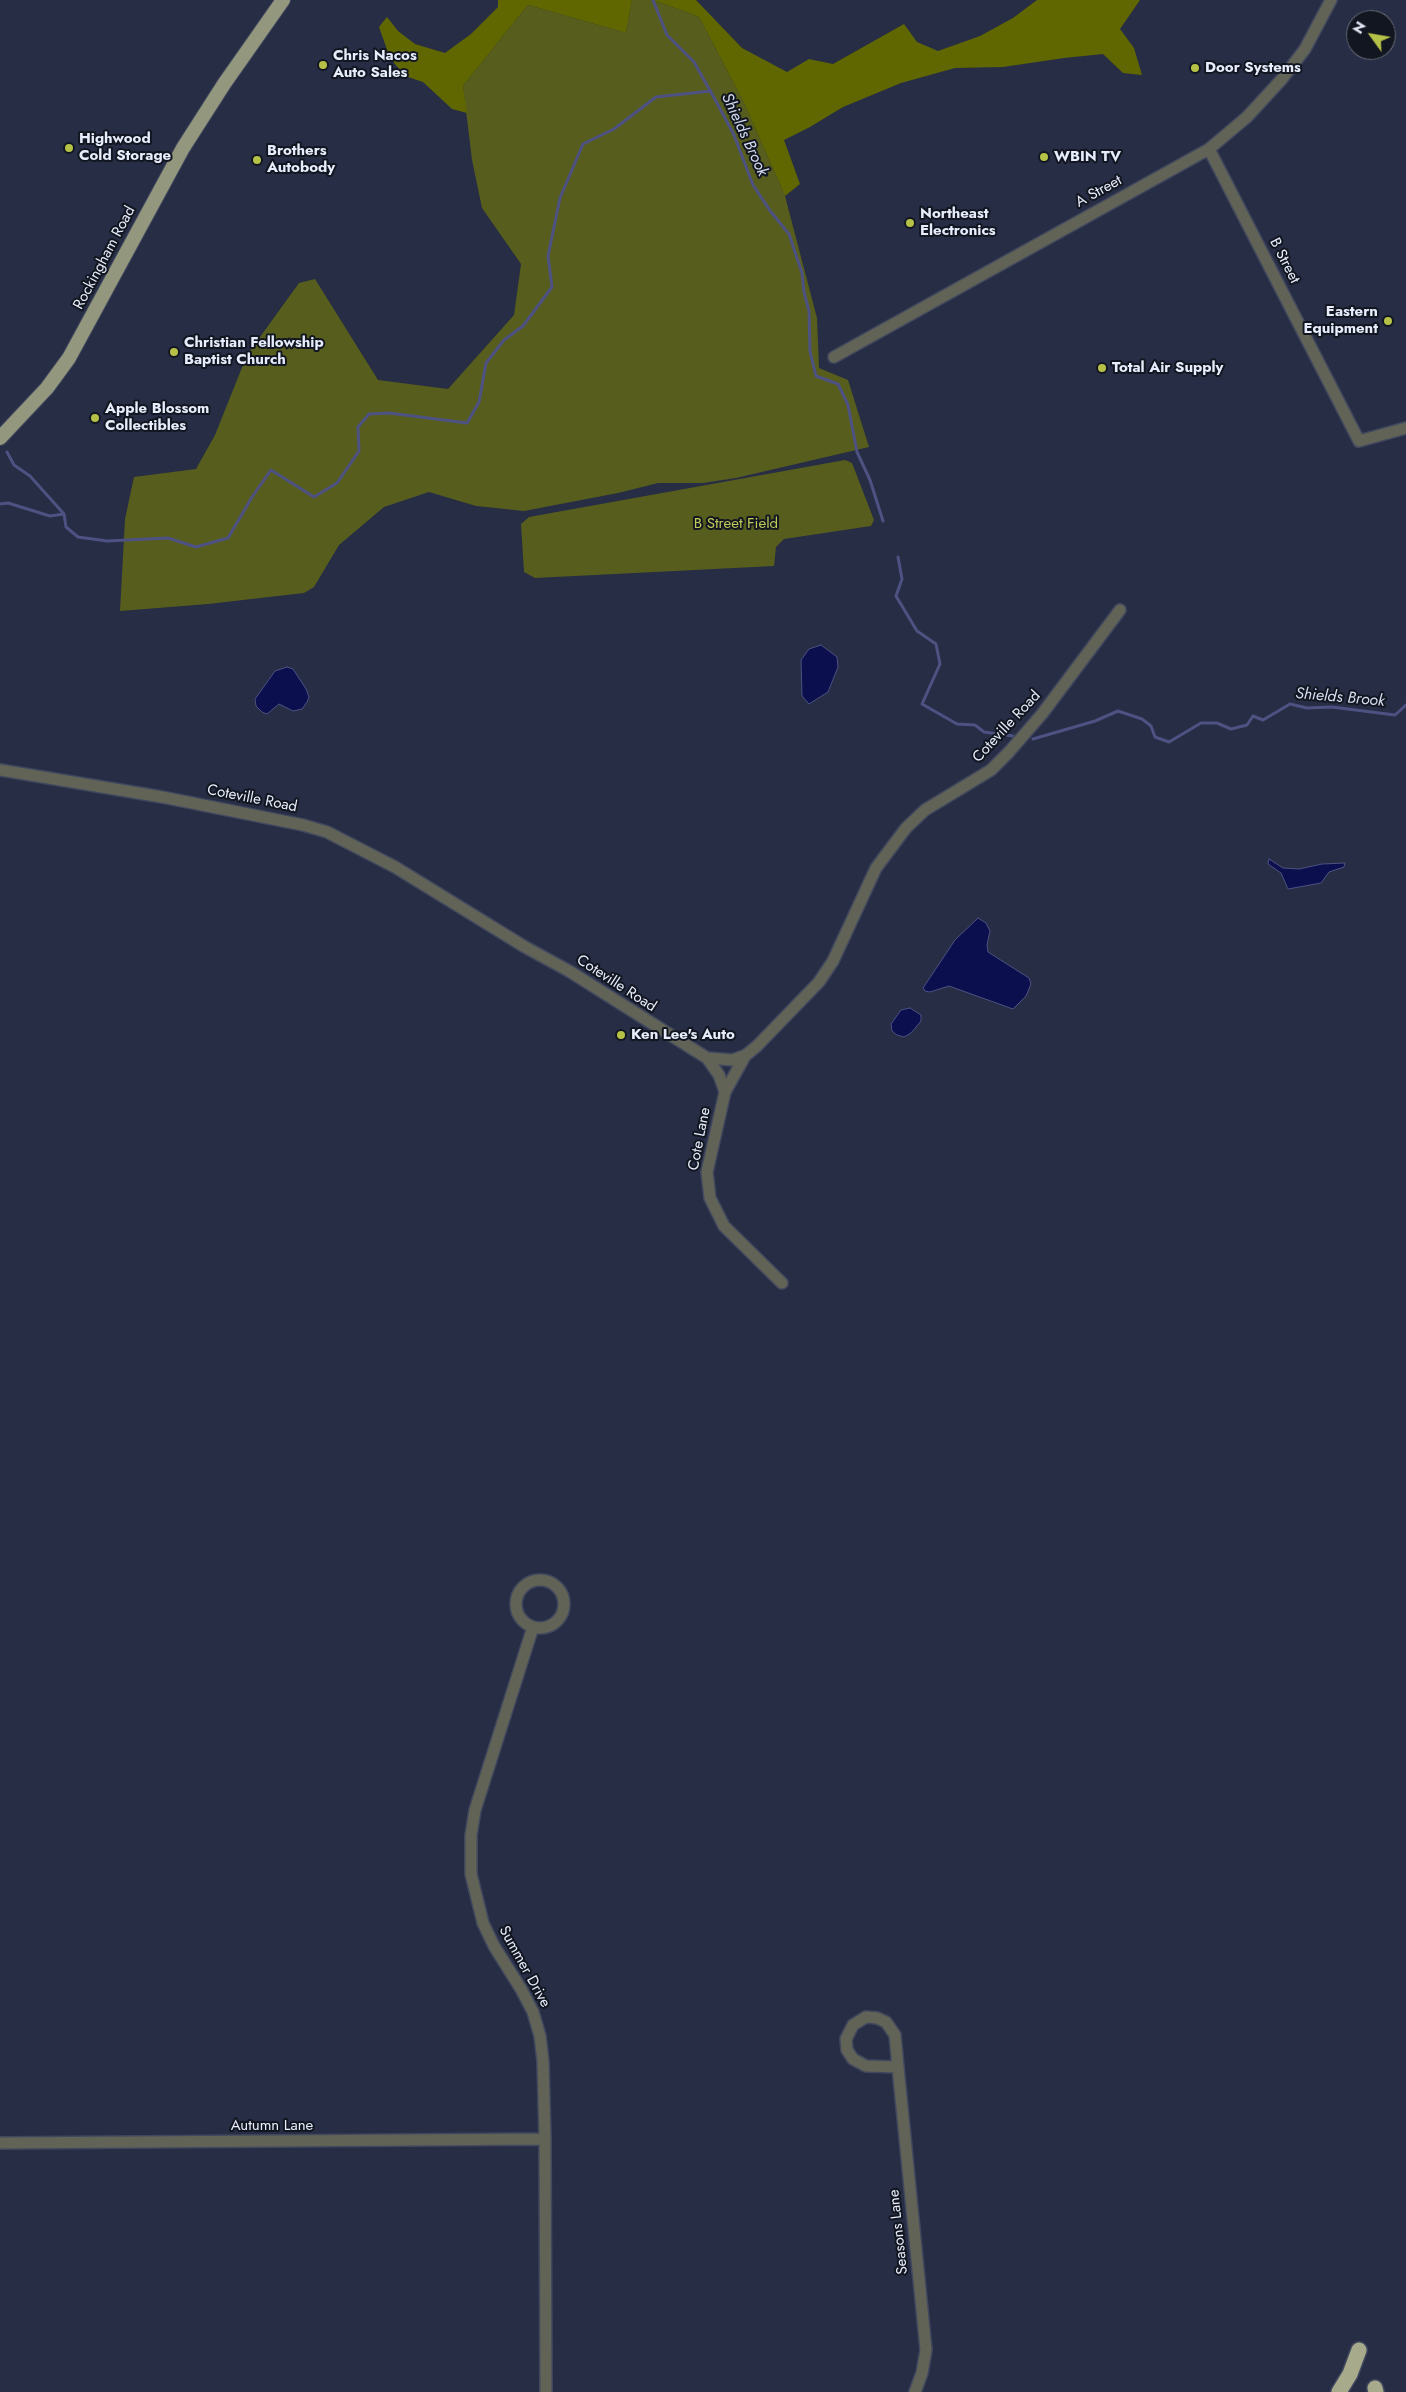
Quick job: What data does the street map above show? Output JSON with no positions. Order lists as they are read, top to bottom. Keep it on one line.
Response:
{"streets":{"main road":["Rockingham Road"],"street":["A Street","B Street","Coteville Road","Cote Lane","Summer Drive","Autumn Lane","Seasons Lane"]},"crossings":[["A Street","B Street"],["Coteville Road","Cote Lane"],["Summer Drive","Autumn Lane"]],"water":["Shields Brook"],"parks":["B Street Field"],"places":["Chris Nacos Auto Sales","Door Systems","Highwood Cold Storage","WBIN TV","Brothers Autobody","Northeast Electronics","Eastern Equipment","Christian Fellowship Baptist Church","Total Air Supply","Apple Blossom Collectibles","Ken Lee's Auto"],"north":"top left"}
